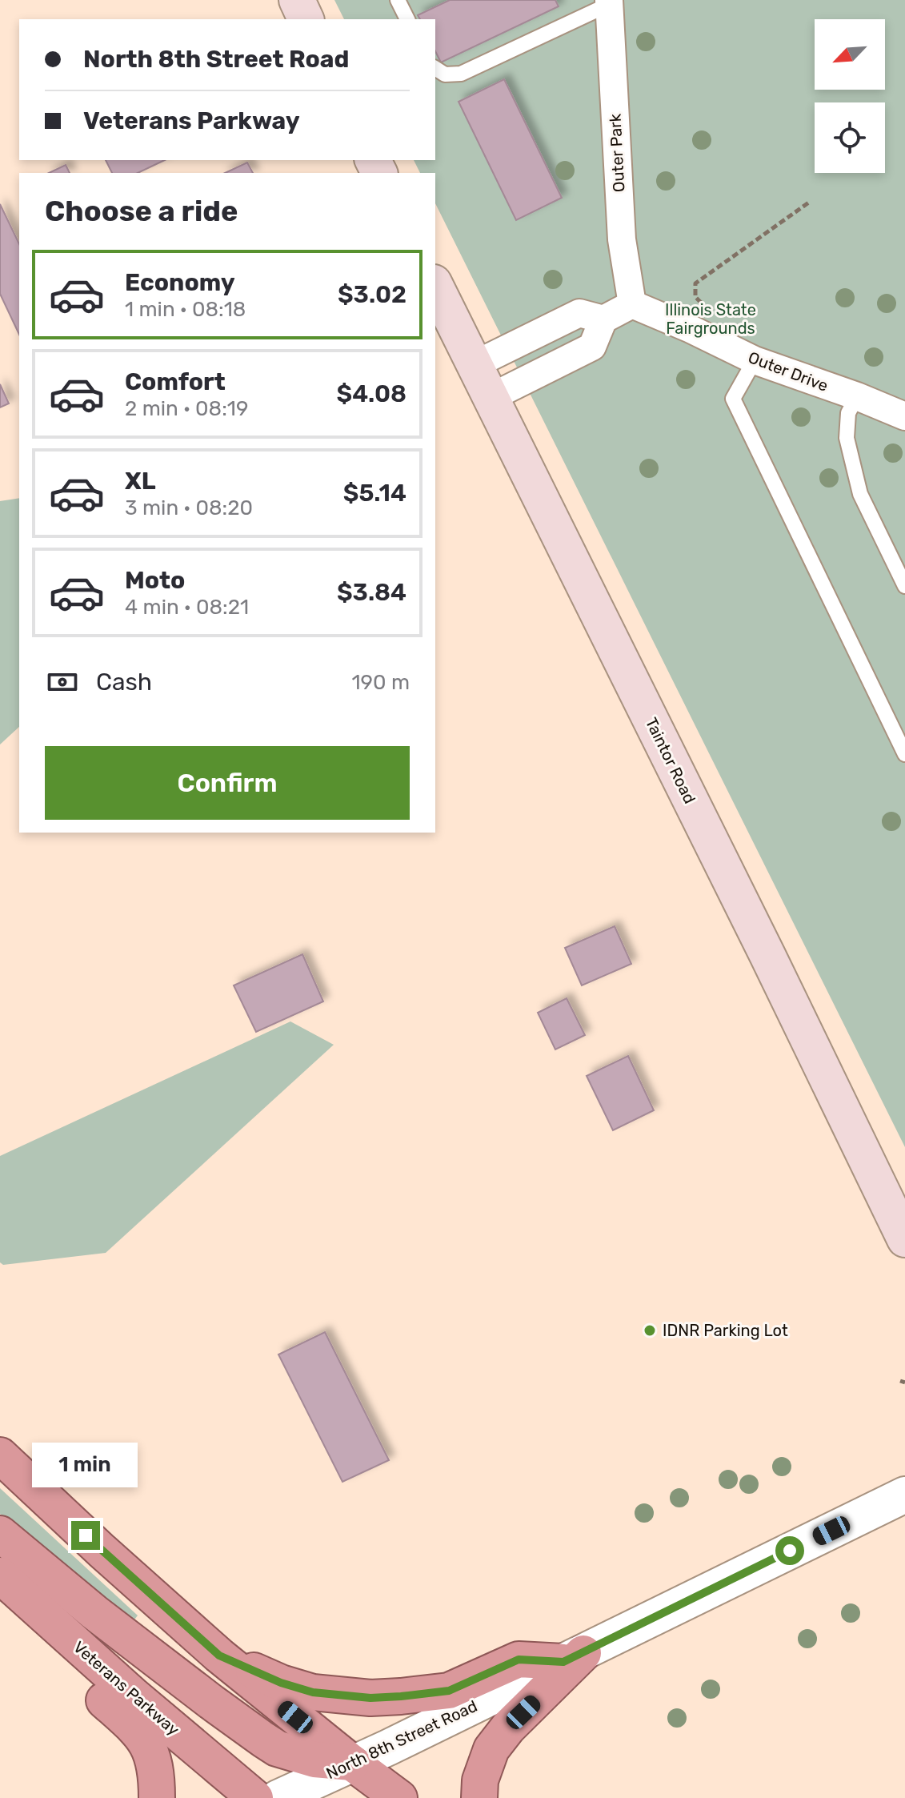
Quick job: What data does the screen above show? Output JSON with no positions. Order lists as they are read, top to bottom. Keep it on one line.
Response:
{"streets":{"highway":["Veterans Parkway"],"main road":["Taintor Road"],"street":["Outer Park","Outer Drive","North 8th Street Road"]},"crossings":[["Outer Park","Outer Drive"]],"parks":["Illinois State Fairgrounds"],"places":["IDNR Parking Lot"],"north":"bottom left","page":{"banner":["North 8th Street Road","Veterans Parkway"],"heading":"Choose a ride","list":[{"name":"Economy","note":"1 min · 08:18","value":"$3.02"},{"name":"Comfort","note":"2 min · 08:19","value":"$4.08"},{"name":"XL","note":"3 min · 08:20","value":"$5.14"},{"name":"Moto","note":"4 min · 08:21","value":"$3.84"}],"pay":["Cash","190 m"],"buttons":"Confirm","bubble":"1 min"}}
